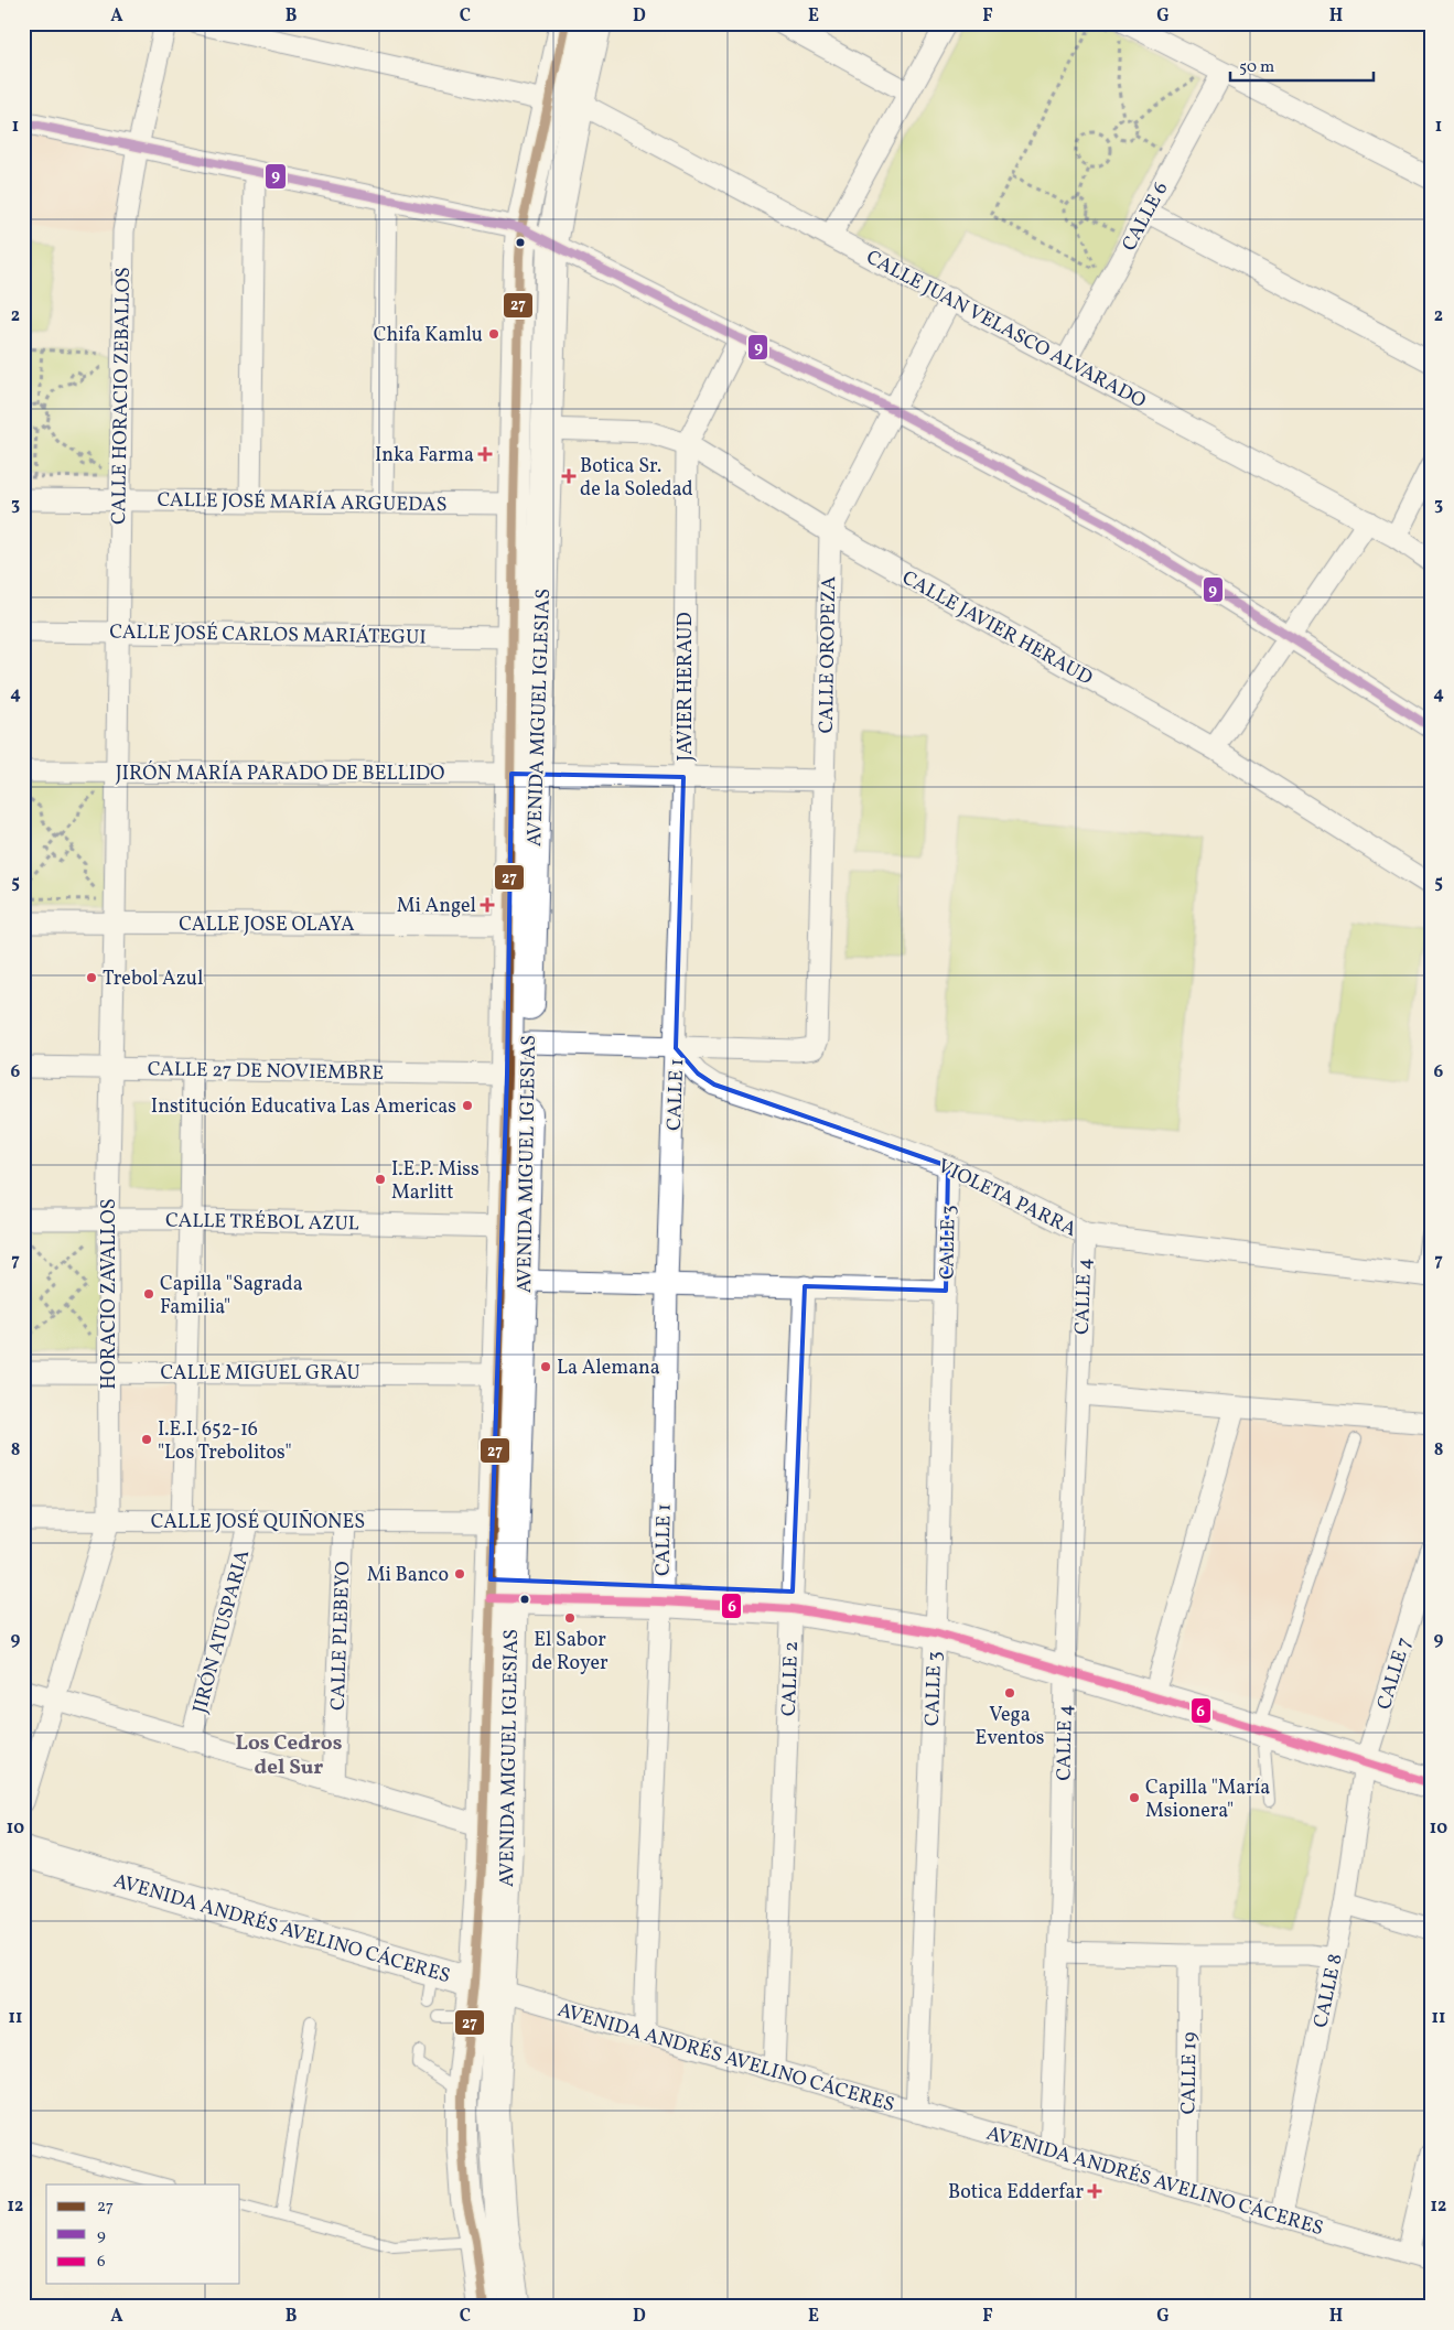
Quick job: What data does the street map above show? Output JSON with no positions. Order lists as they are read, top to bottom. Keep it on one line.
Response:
{"streets":{"main road":["AVENIDA MIGUEL IGLESIAS","AVENIDA ANDRÉS AVELINO CÁCERES"],"street":["CALLE 6","CALLE JUAN VELASCO ALVARADO","CALLE HORACIO ZEBALLOS","CALLE JOSÉ MARÍA ARGUEDAS","CALLE JAVIER HERAUD","CALLE JOSÉ CARLOS MARIÁTEGUI","CALLE OROPEZA","JAVIER HERAUD","JIRÓN MARÍA PARADO DE BELLIDO","CALLE JOSE OLAYA","CALLE 27 DE NOVIEMBRE","CALLE 1","VIOLETA PARRA","CALLE TRÉBOL AZUL","CALLE 3","HORACIO ZAVALLOS","CALLE 4","CALLE MIGUEL GRAU","CALLE JOSÉ QUIÑONES","JIRÓN ATUSPARIA","CALLE PLEBEYO","CALLE 7","CALLE 2","CALLE 8","CALLE 19"]},"crossings":[["CALLE 6","CALLE JUAN VELASCO ALVARADO"],["CALLE JUAN VELASCO ALVARADO","CALLE OROPEZA"],["CALLE JUAN VELASCO ALVARADO","AVENIDA MIGUEL IGLESIAS"],["CALLE HORACIO ZEBALLOS","CALLE JOSÉ MARÍA ARGUEDAS"],["CALLE HORACIO ZEBALLOS","CALLE JOSÉ CARLOS MARIÁTEGUI"],["CALLE HORACIO ZEBALLOS","JIRÓN MARÍA PARADO DE BELLIDO"],["CALLE HORACIO ZEBALLOS","HORACIO ZAVALLOS"],["CALLE JOSÉ MARÍA ARGUEDAS","AVENIDA MIGUEL IGLESIAS"],["CALLE JAVIER HERAUD","CALLE OROPEZA"],["CALLE JAVIER HERAUD","JAVIER HERAUD"],["CALLE JAVIER HERAUD","AVENIDA MIGUEL IGLESIAS"],["CALLE JOSÉ CARLOS MARIÁTEGUI","AVENIDA MIGUEL IGLESIAS"],["CALLE OROPEZA","JAVIER HERAUD"],["CALLE OROPEZA","JIRÓN MARÍA PARADO DE BELLIDO"],["CALLE OROPEZA","CALLE 1"],["CALLE OROPEZA","VIOLETA PARRA"],["JAVIER HERAUD","JIRÓN MARÍA PARADO DE BELLIDO"],["JAVIER HERAUD","CALLE 1"],["JAVIER HERAUD","VIOLETA PARRA"],["AVENIDA MIGUEL IGLESIAS","JIRÓN MARÍA PARADO DE BELLIDO"],["AVENIDA MIGUEL IGLESIAS","CALLE JOSE OLAYA"],["AVENIDA MIGUEL IGLESIAS","CALLE 27 DE NOVIEMBRE"],["AVENIDA MIGUEL IGLESIAS","CALLE TRÉBOL AZUL"],["AVENIDA MIGUEL IGLESIAS","CALLE MIGUEL GRAU"],["AVENIDA MIGUEL IGLESIAS","CALLE JOSÉ QUIÑONES"],["AVENIDA MIGUEL IGLESIAS","AVENIDA ANDRÉS AVELINO CÁCERES"],["JIRÓN MARÍA PARADO DE BELLIDO","HORACIO ZAVALLOS"],["CALLE JOSE OLAYA","HORACIO ZAVALLOS"],["CALLE 27 DE NOVIEMBRE","HORACIO ZAVALLOS"],["CALLE 1","VIOLETA PARRA"],["CALLE 1","AVENIDA ANDRÉS AVELINO CÁCERES"],["VIOLETA PARRA","CALLE 3"],["VIOLETA PARRA","CALLE 4"],["CALLE TRÉBOL AZUL","HORACIO ZAVALLOS"],["CALLE 3","AVENIDA ANDRÉS AVELINO CÁCERES"],["HORACIO ZAVALLOS","CALLE MIGUEL GRAU"],["HORACIO ZAVALLOS","CALLE JOSÉ QUIÑONES"],["CALLE 4","AVENIDA ANDRÉS AVELINO CÁCERES"],["CALLE JOSÉ QUIÑONES","JIRÓN ATUSPARIA"],["CALLE JOSÉ QUIÑONES","CALLE PLEBEYO"],["CALLE 7","CALLE 8"],["CALLE 2","AVENIDA ANDRÉS AVELINO CÁCERES"],["AVENIDA ANDRÉS AVELINO CÁCERES","CALLE 8"],["AVENIDA ANDRÉS AVELINO CÁCERES","CALLE 19"]],"districts":["Los Cedros del Sur"],"places":{"other":["Chifa Kamlu","Trebol Azul","Institución Educativa Las Americas","I.E.P. Miss Marlitt","Capilla \"Sagrada Familia\"","La Alemana","I.E.I. 652-16 \"Los Trebolitos\"","Mi Banco","El Sabor de Royer","Vega Eventos","Capilla \"María Msionera\""],"health":["Inka Farma","Botica Sr. de la Soledad","Mi Angel","Botica Edderfar"]},"lines":["transit line 27","transit line 9","transit line 6"],"legend":["27","9","6"],"scale_bar":"50 m","grid":{"columns":["A","B","C","D","E","F","G","H"],"rows":["1","2","3","4","5","6","7","8","9","10","11","12"]}}
